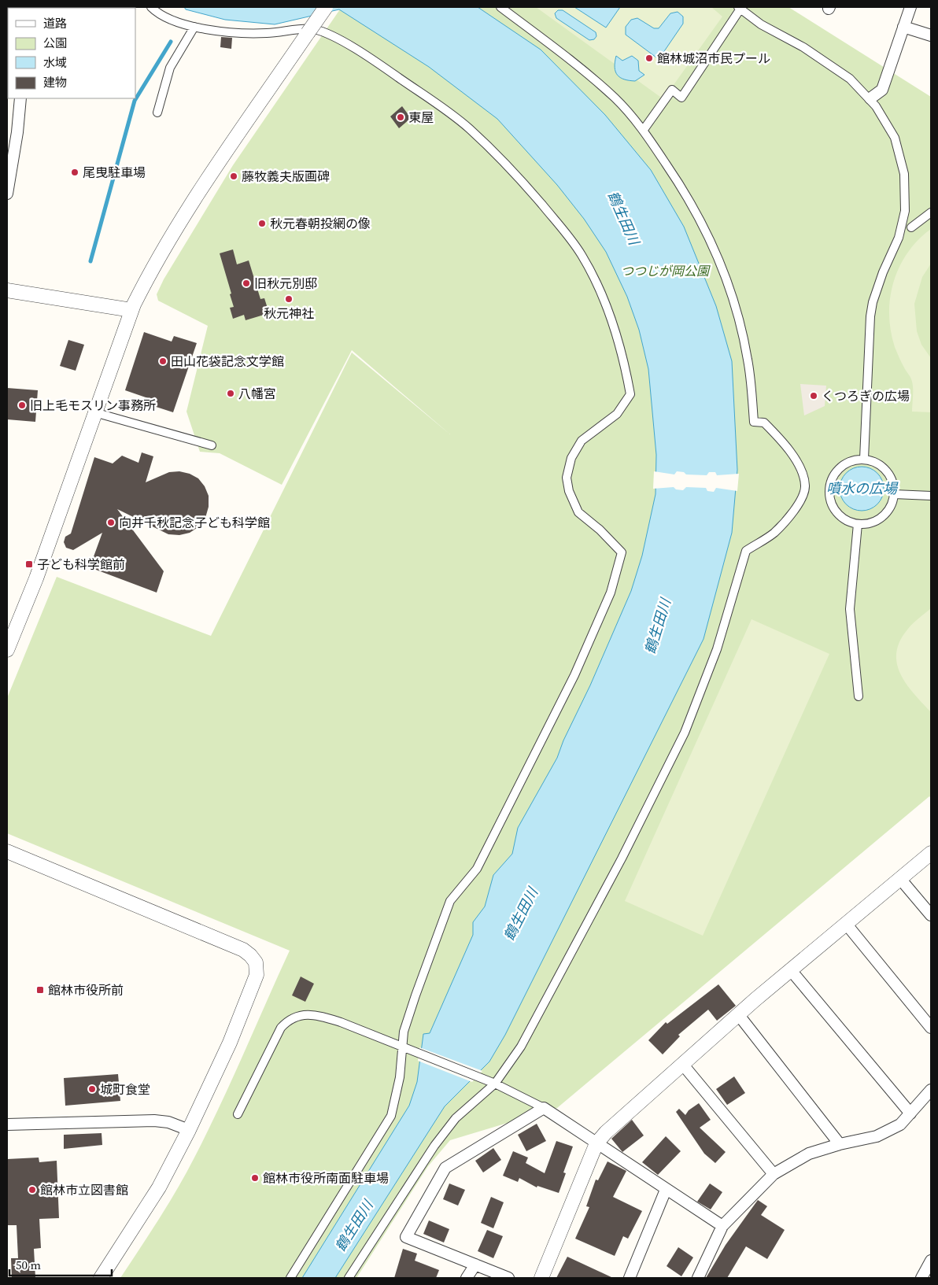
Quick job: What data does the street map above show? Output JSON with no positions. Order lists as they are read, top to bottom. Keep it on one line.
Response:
{"water":["鶴生田川","噴水の広場"],"parks":["つつじが岡公園"],"places":{"other":["館林城沼市民プール","東屋","尾曳駐車場","藤牧義夫版画碑","秋元春朝投網の像","旧秋元別邸","秋元神社","田山花袋記念文学館","八幡宮","くつろぎの広場","旧上毛モスリン事務所","向井千秋記念子ども科学館","城町食堂","館林市役所南面駐車場","館林市立図書館"],"transit":["子ども科学館前","館林市役所前"]},"legend":["道路","公園","水域","建物"],"scale_bar":"50 m"}
